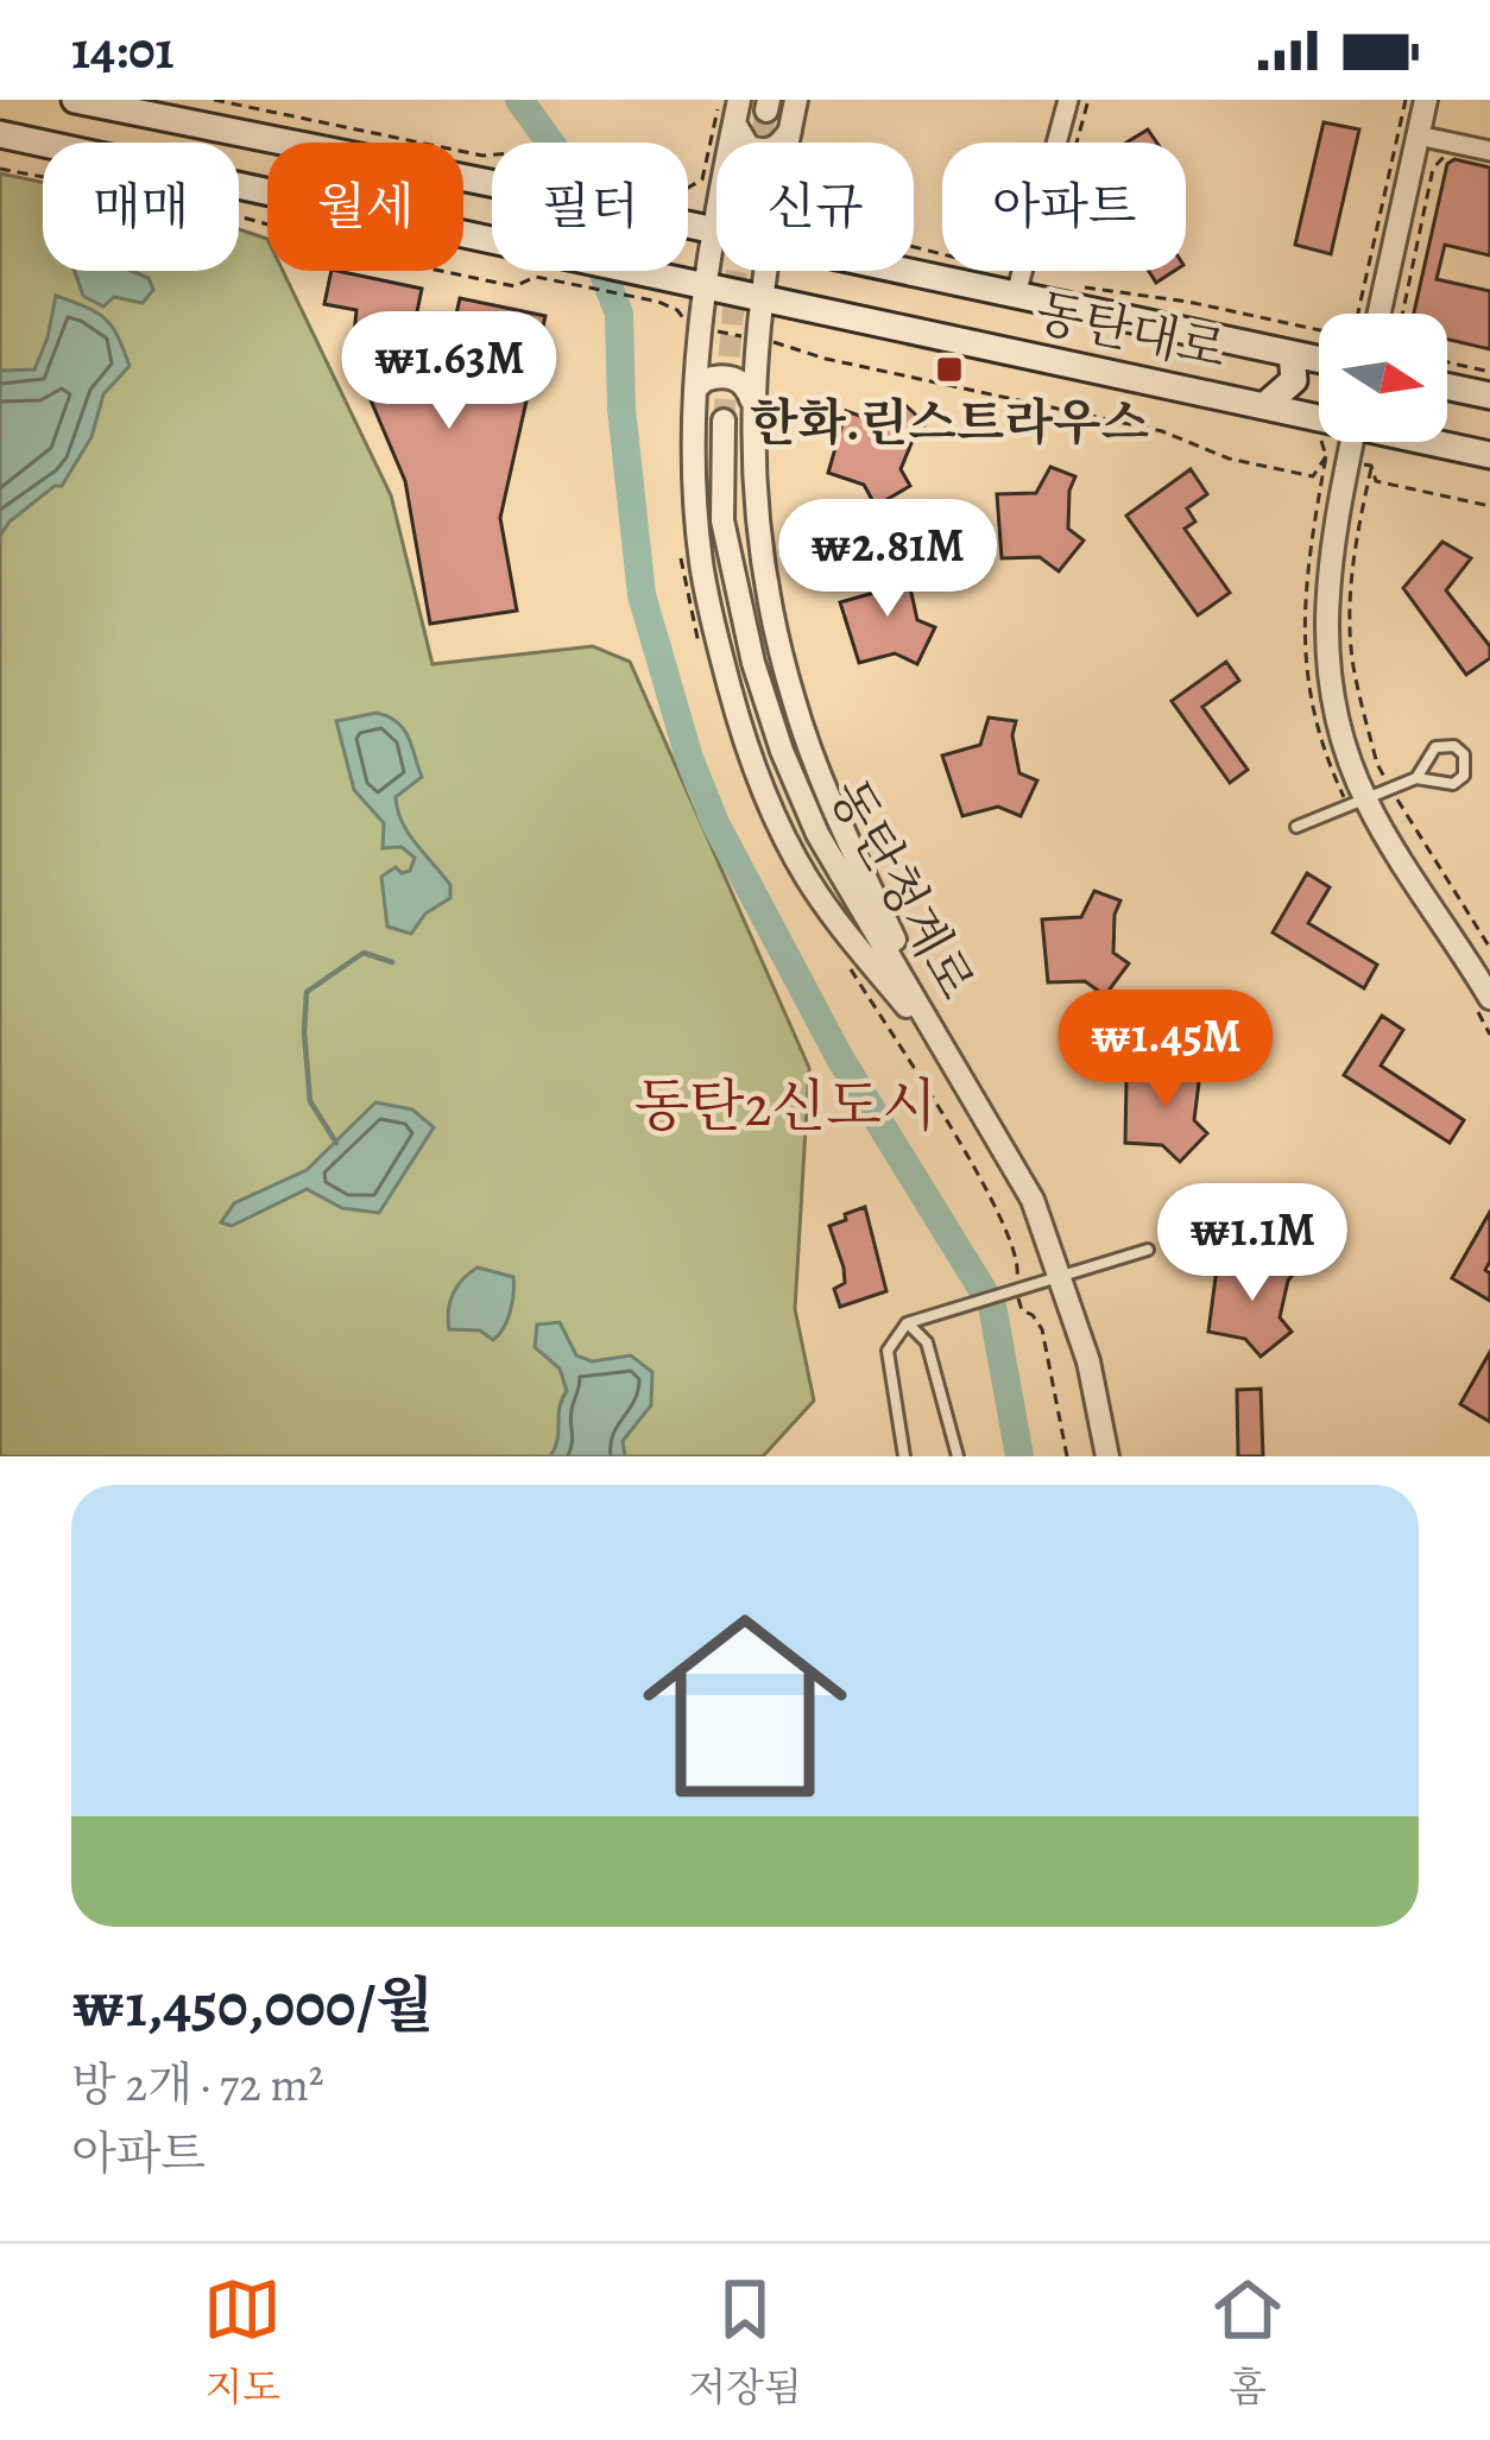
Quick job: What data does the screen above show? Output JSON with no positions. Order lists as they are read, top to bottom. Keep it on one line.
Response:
{"streets":{"main road":["동탄대로"],"street":["동탄청계로"]},"districts":["동탄2신도시"],"places":{"transit":["한화.린스트라우스"]},"north":"right","page":{"status":"14:01","chip":["매매","월세","필터","신규","아파트"],"price":["₩1.63M","₩2.81M","₩1.45M","₩1.1M"],"list":[{"name":"₩1,450,000/월","note":"방 2개 · 72 m² · 아파트"}],"tabs":["지도","저장됨","홈"]}}
